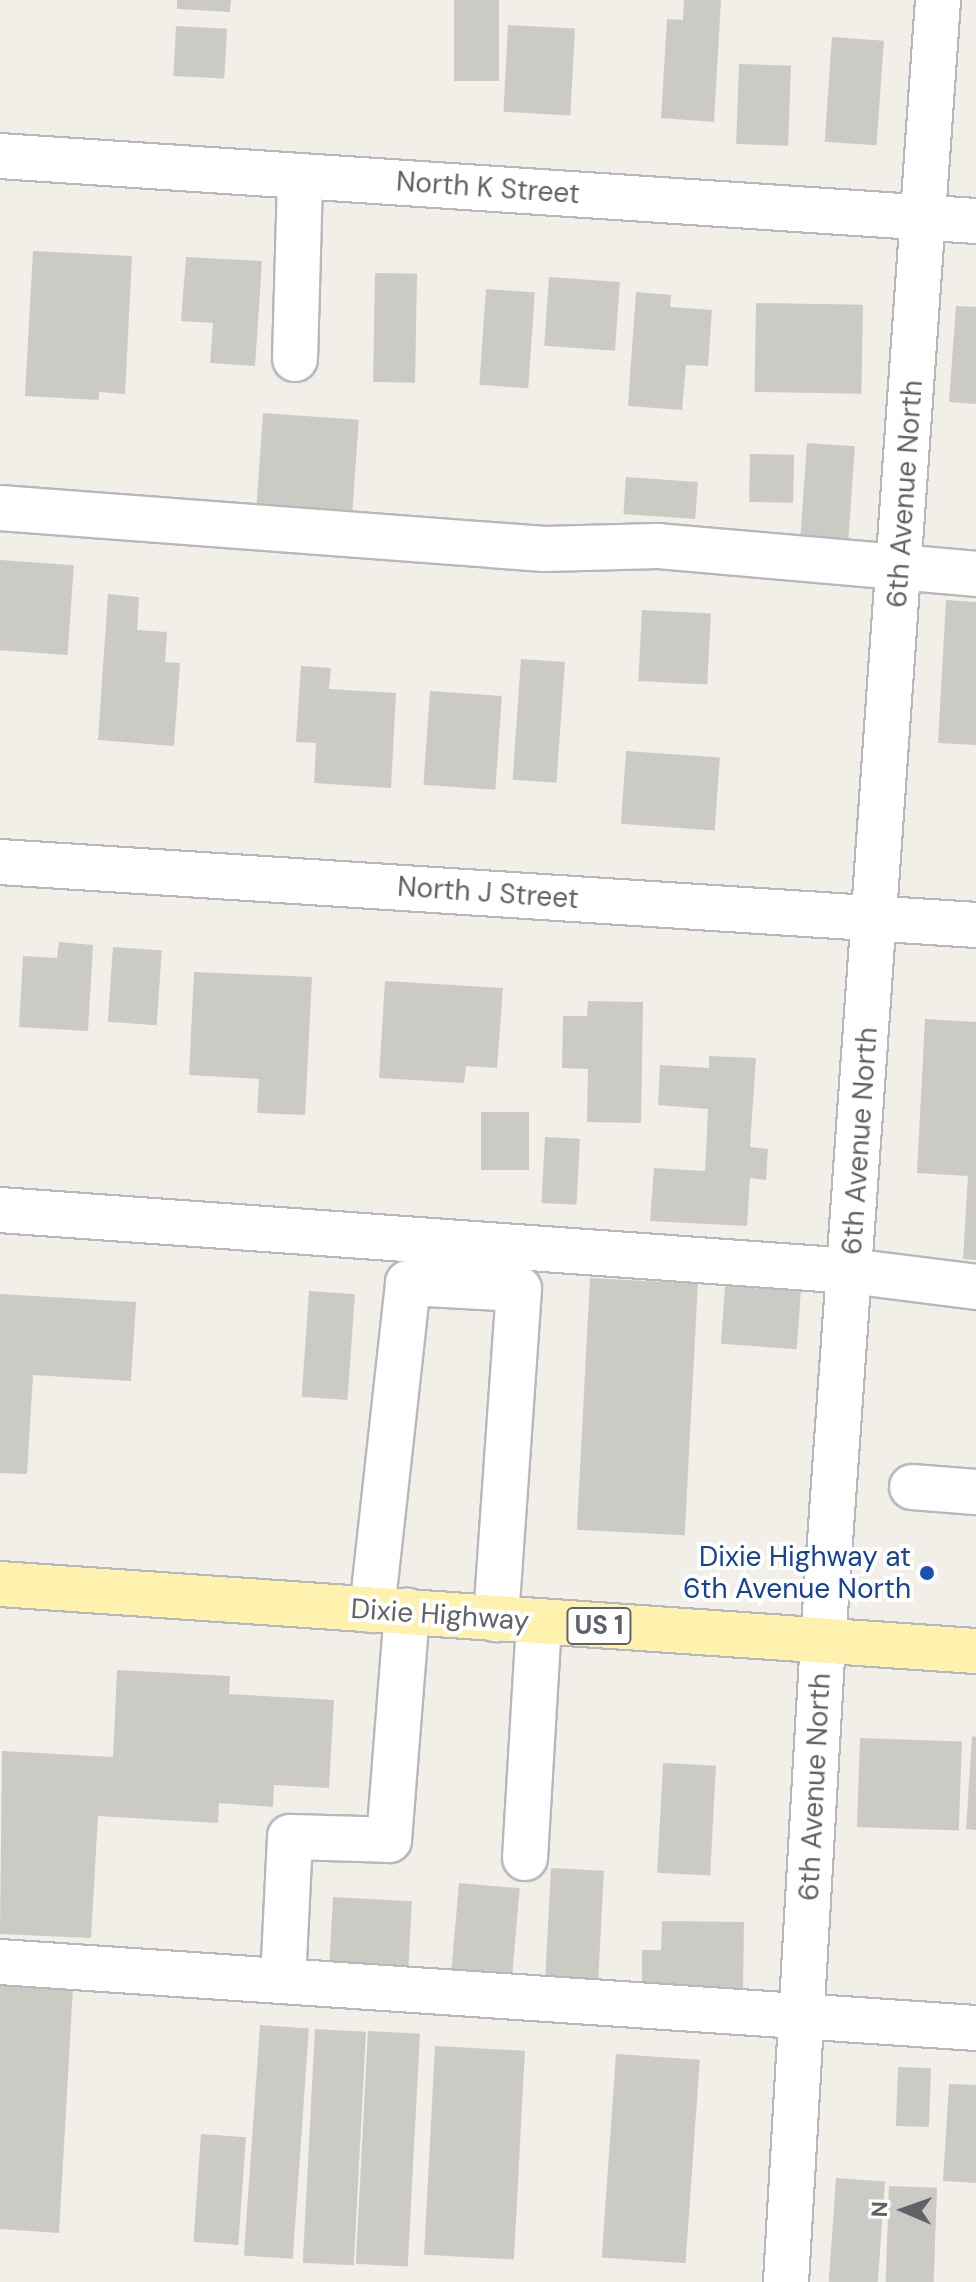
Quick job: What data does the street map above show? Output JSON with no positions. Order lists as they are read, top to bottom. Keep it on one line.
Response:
{"streets":{"main road":["Dixie Highway","US 1"],"street":["North K Street","6th Avenue North","North J Street"]},"crossings":[["North K Street","6th Avenue North"],["6th Avenue North","North J Street"],["6th Avenue North","Dixie Highway"]],"places":["Dixie Highway at 6th Avenue North"],"north":"left"}
